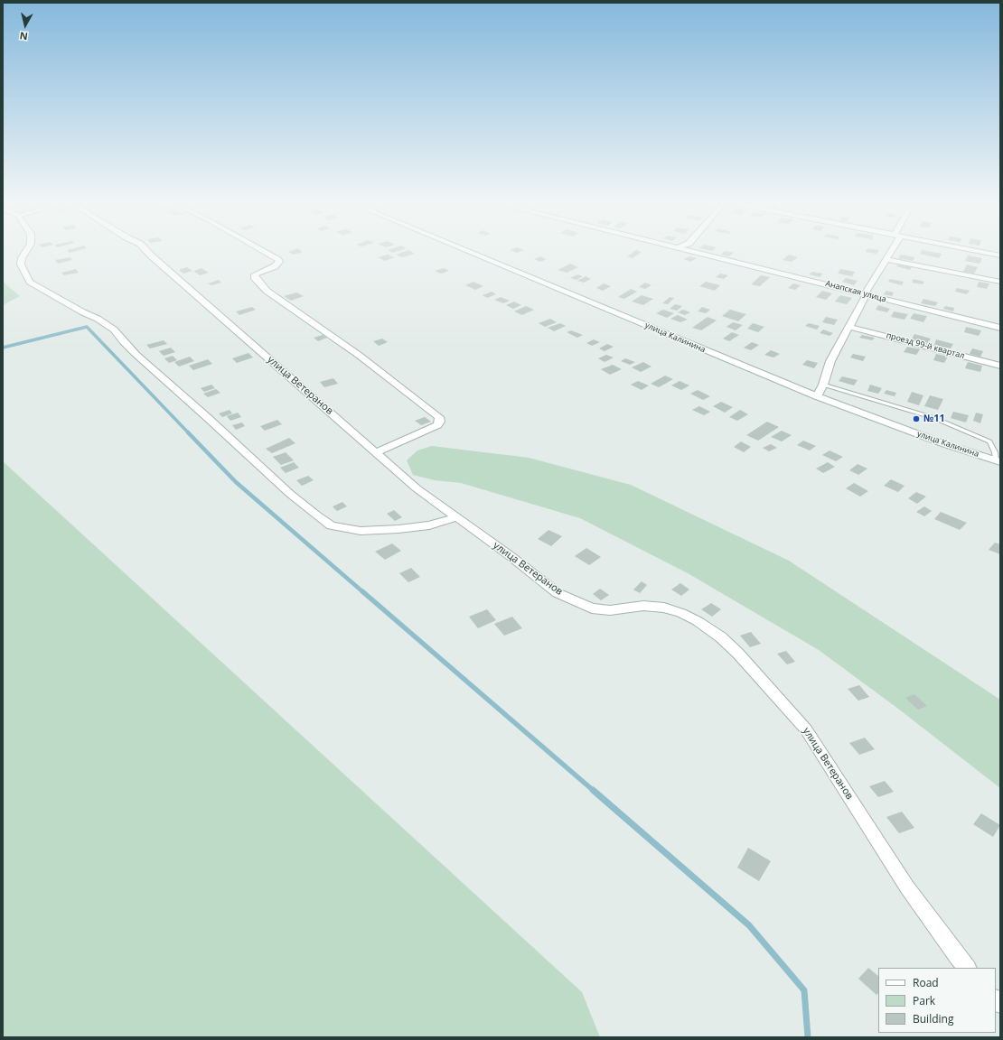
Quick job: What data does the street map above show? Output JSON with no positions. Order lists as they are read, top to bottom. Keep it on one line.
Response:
{"streets":{"street":["Анапская улица","улица Калинина","проезд 99-й квартал","улица Ветеранов"]},"places":["№11"],"legend":["Road","Park","Building"],"north":"bottom"}
